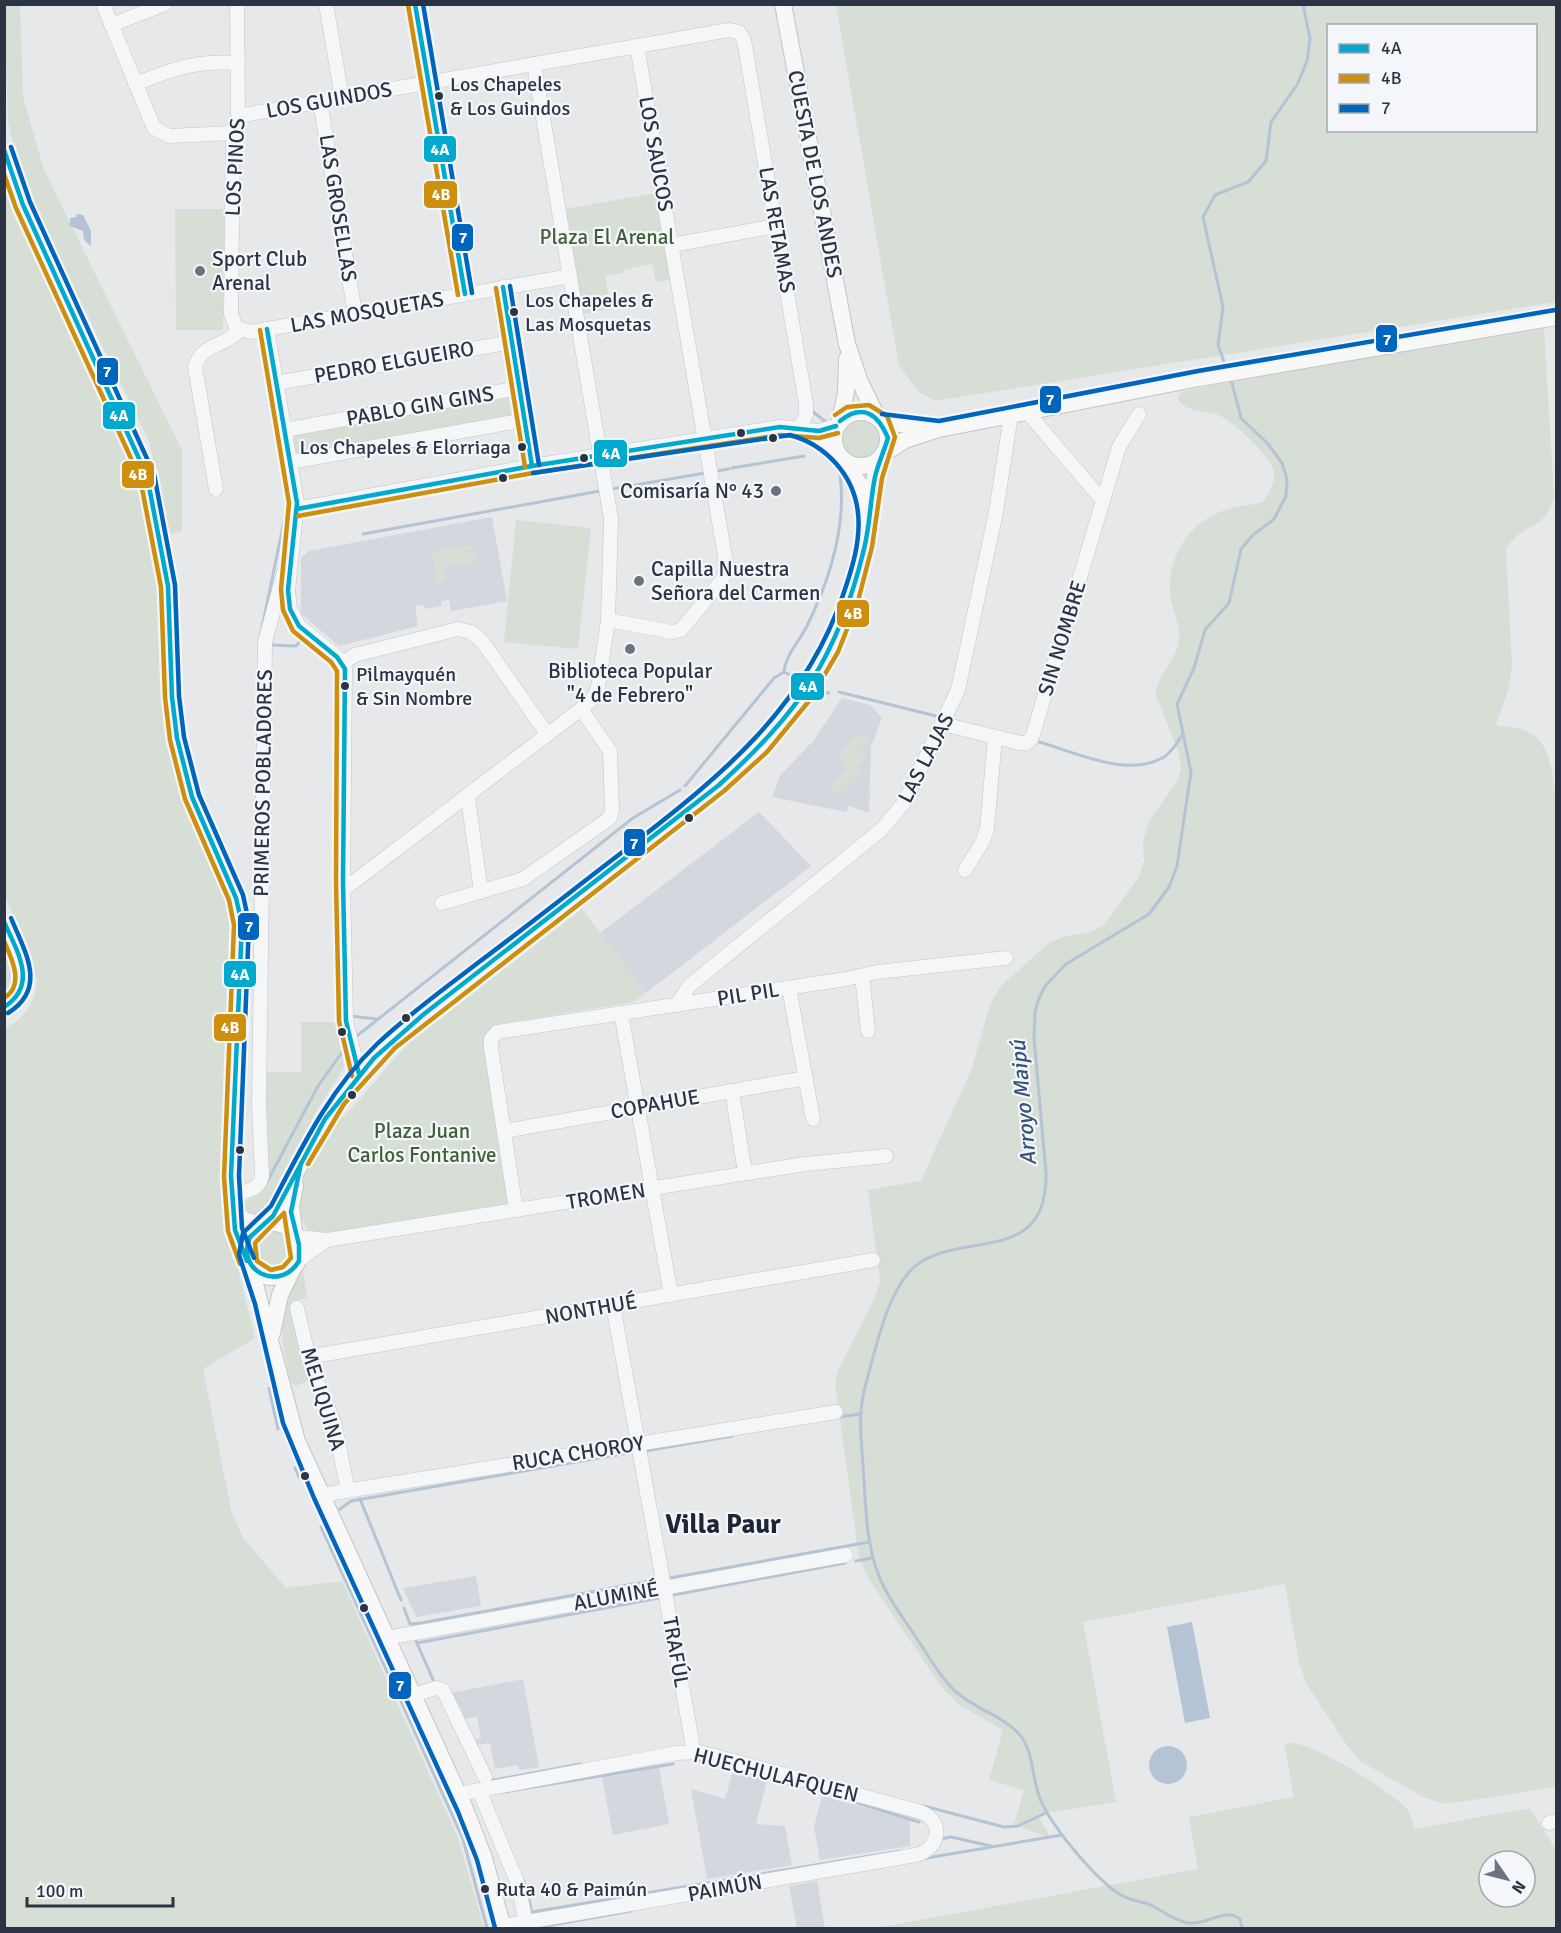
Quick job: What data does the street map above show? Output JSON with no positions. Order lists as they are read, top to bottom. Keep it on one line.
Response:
{"streets":{"main road":["CUESTA DE LOS ANDES"],"street":["LOS GUINDOS","LOS SAUCOS","LOS PINOS","LAS GROSELLAS","LAS RETAMAS","LAS MOSQUETAS","PEDRO ELGUEIRO","PABLO GIN GINS","SIN NOMBRE","LAS LAJAS","PRIMEROS POBLADORES","PIL PIL","COPAHUE","TROMEN","NONTHUÉ","MELIQUINA","RUCA CHOROY","ALUMINÉ","TRAFÚL","HUECHULAFQUEN","PAIMÚN"]},"crossings":[["LOS GUINDOS","LOS SAUCOS"],["LOS GUINDOS","LOS PINOS"],["LOS GUINDOS","LAS GROSELLAS"],["LOS GUINDOS","LAS RETAMAS"],["LOS PINOS","LAS MOSQUETAS"],["LAS GROSELLAS","LAS MOSQUETAS"],["SIN NOMBRE","LAS LAJAS"],["LAS LAJAS","PIL PIL"],["PIL PIL","COPAHUE"],["NONTHUÉ","MELIQUINA"],["NONTHUÉ","TRAFÚL"],["MELIQUINA","RUCA CHOROY"],["RUCA CHOROY","TRAFÚL"],["ALUMINÉ","TRAFÚL"],["TRAFÚL","HUECHULAFQUEN"],["HUECHULAFQUEN","PAIMÚN"]],"districts":["Villa Paur"],"water":["Arroyo Maipú"],"parks":["Plaza El Arenal","Plaza Juan Carlos Fontanive"],"places":["Los Chapeles & Los Guindos","Sport Club Arenal","Los Chapeles & Las Mosquetas","Los Chapeles & Elorriaga","Comisaría N° 43","Capilla Nuestra Señora del Carmen","Biblioteca Popular \"4 de Febrero\"","Pilmayquén & Sin Nombre","Ruta 40 & Paimún"],"lines":["transit line 4A","transit line 7","transit line 4B"],"legend":["4A","4B","7"],"scale_bar":"100 m","north":"bottom right"}
